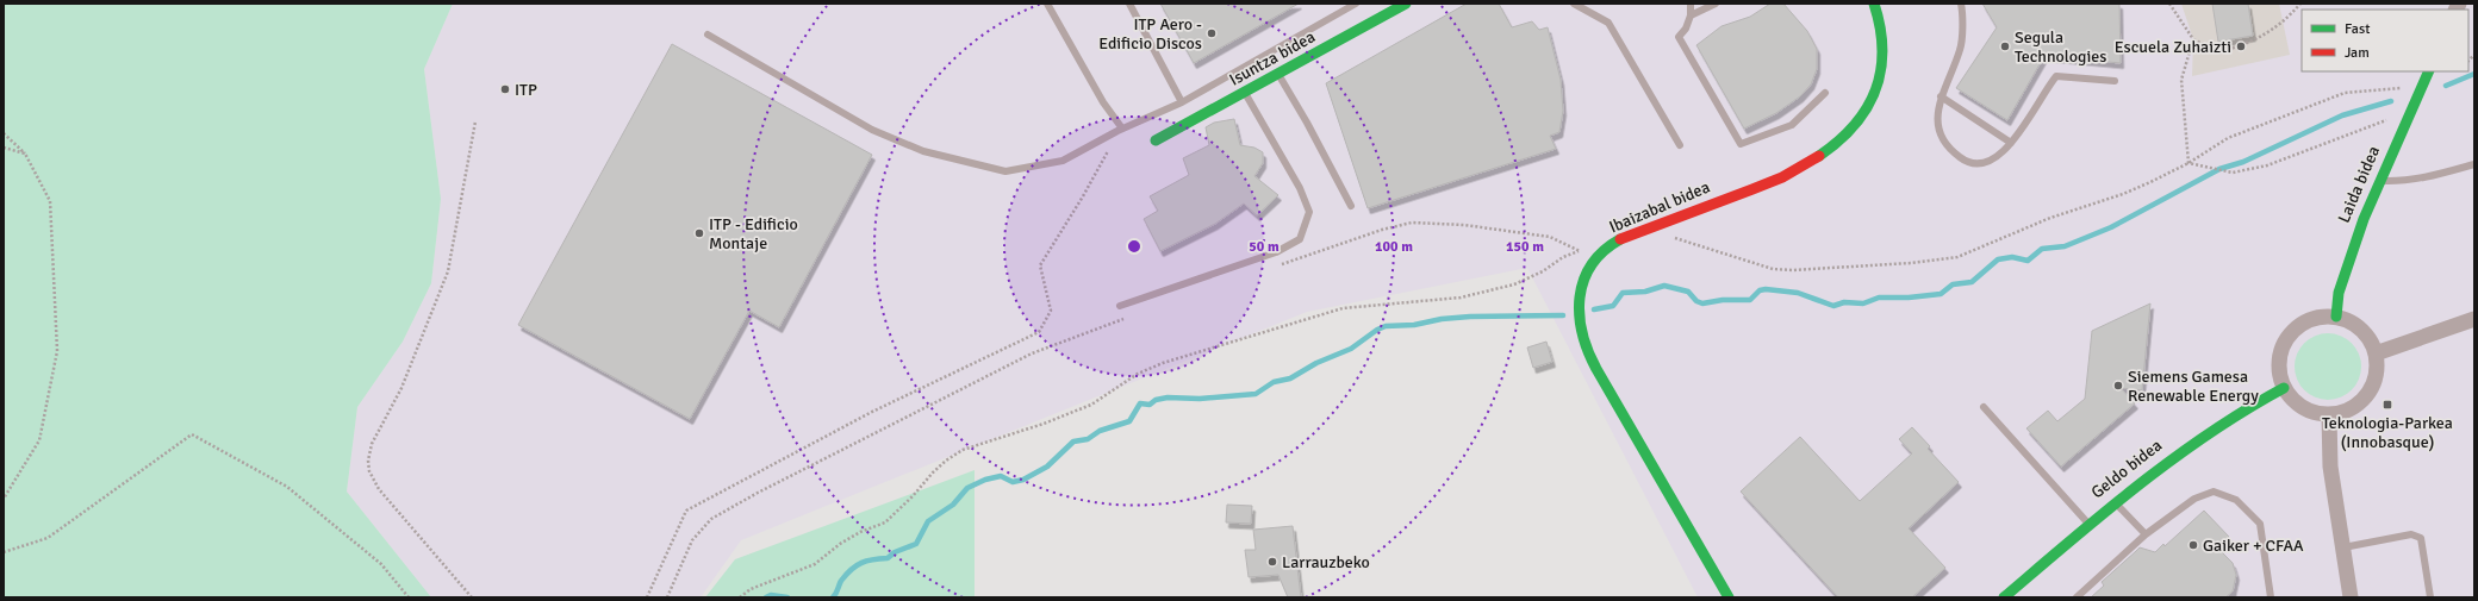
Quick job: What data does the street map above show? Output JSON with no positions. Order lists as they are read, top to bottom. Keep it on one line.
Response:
{"streets":{"street":["Isuntza bidea","Laida bidea","Ibaizabal bidea","Geldo bidea"]},"crossings":[["Laida bidea","Geldo bidea"]],"places":{"other":["ITP Aero - Edificio Discos","Segula Technologies","Escuela Zuhaizti","ITP","ITP - Edificio Montaje","Siemens Gamesa Renewable Energy","Gaiker + CFAA","Larrauzbeko"],"transit":["Teknologia-Parkea (Innobasque)"]},"legend":["Fast","Jam"],"rings":["50 m","100 m","150 m"]}
